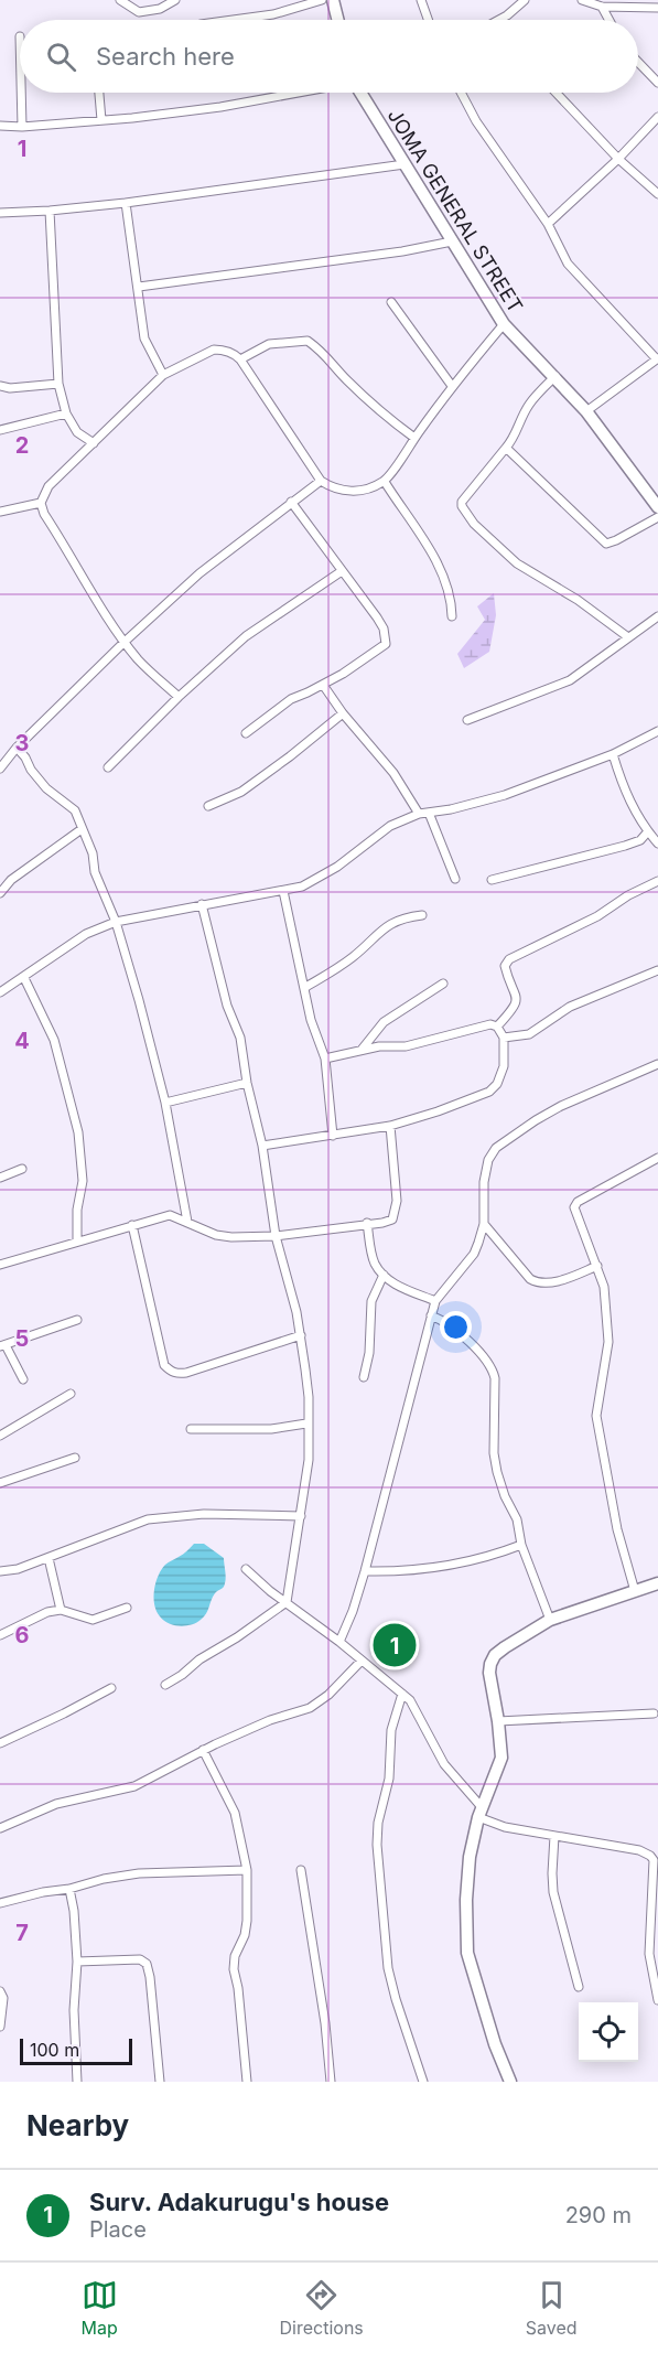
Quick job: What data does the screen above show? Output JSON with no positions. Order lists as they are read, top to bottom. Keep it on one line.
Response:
{"streets":{"street":["JOMA GENERAL STREET"]},"scale_bar":"100 m","page":{"search":"Search here","pins":"1","scale":"100 m","heading":"Nearby","list":[{"mark":"1","name":"Surv. Adakurugu's house","note":"Place","value":"290 m"}],"nav":["Map","Directions","Saved"]},"grid":{"rows":["1","2","3","4","5","6","7"]}}
